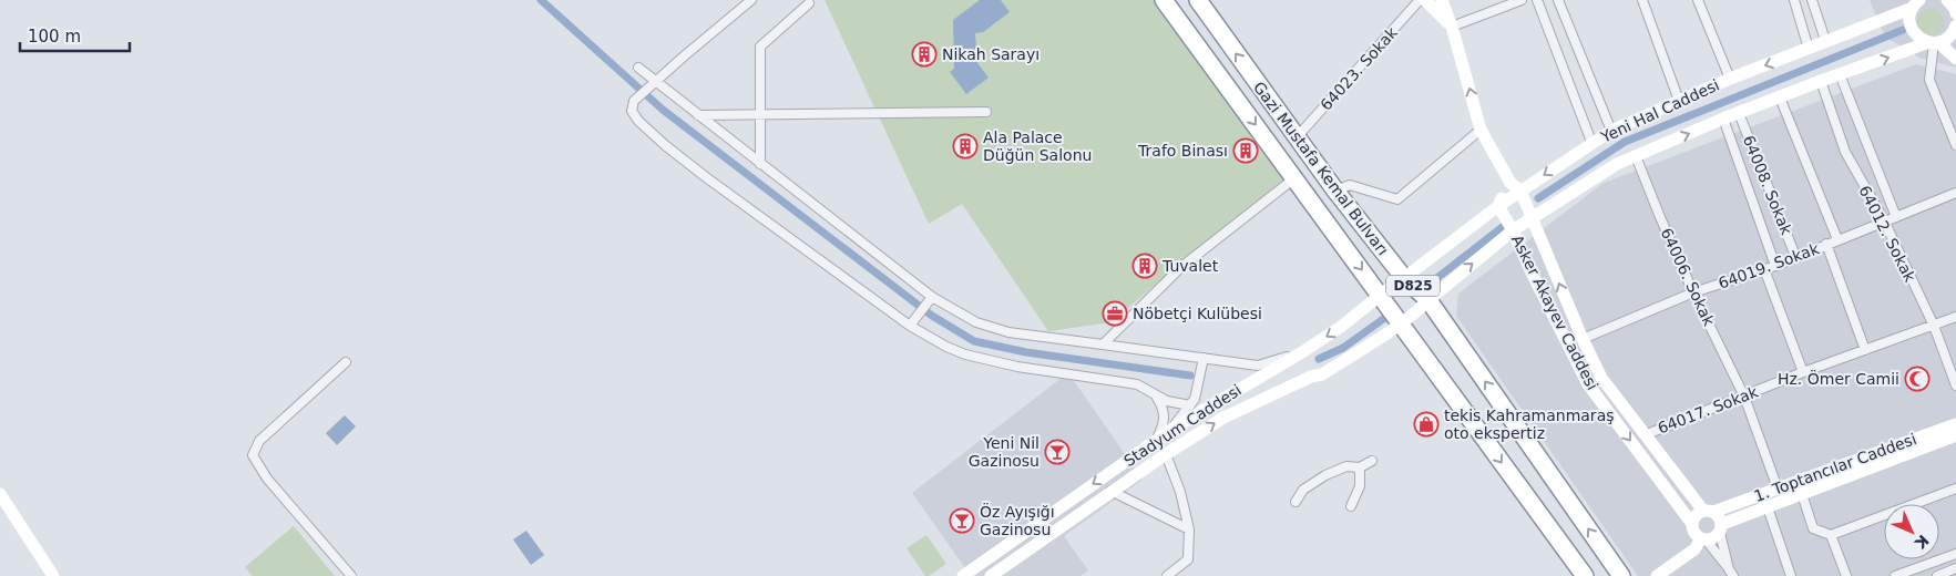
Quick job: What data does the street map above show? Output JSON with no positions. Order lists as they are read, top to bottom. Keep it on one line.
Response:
{"streets":{"highway":["Gazi Mustafa Kemal Bulvarı","D825"],"street":["64023. Sokak","Yeni Hal Caddesi","64008. Sokak","64012. Sokak","64019. Sokak","64006. Sokak","Asker Akayev Caddesi","64017. Sokak","Stadyum Caddesi","1. Toptancılar Caddesi"]},"crossings":[["64023. Sokak","Gazi Mustafa Kemal Bulvarı"],["Yeni Hal Caddesi","Gazi Mustafa Kemal Bulvarı"],["Yeni Hal Caddesi","64008. Sokak"],["Yeni Hal Caddesi","64012. Sokak"],["Yeni Hal Caddesi","64006. Sokak"],["Yeni Hal Caddesi","Asker Akayev Caddesi"],["Yeni Hal Caddesi","Stadyum Caddesi"],["Gazi Mustafa Kemal Bulvarı","Stadyum Caddesi"],["64008. Sokak","64019. Sokak"],["64012. Sokak","64019. Sokak"],["64012. Sokak","64017. Sokak"],["64019. Sokak","64006. Sokak"],["64019. Sokak","Asker Akayev Caddesi"],["64006. Sokak","64017. Sokak"],["64006. Sokak","1. Toptancılar Caddesi"],["Asker Akayev Caddesi","64017. Sokak"],["Asker Akayev Caddesi","1. Toptancılar Caddesi"]],"places":{"building":["Nikah Sarayı","Ala Palace Düğün Salonu","Trafo Binası","Tuvalet"],"office":["Nöbetçi Kulübesi"],"mosque":["Hz. Ömer Camii"],"shop":["tekis Kahramanmaraş oto ekspertiz"],"bar":["Yeni Nil Gazinosu","Öz Ayışığı Gazinosu"]},"scale_bar":"100 m","north":"bottom right"}
